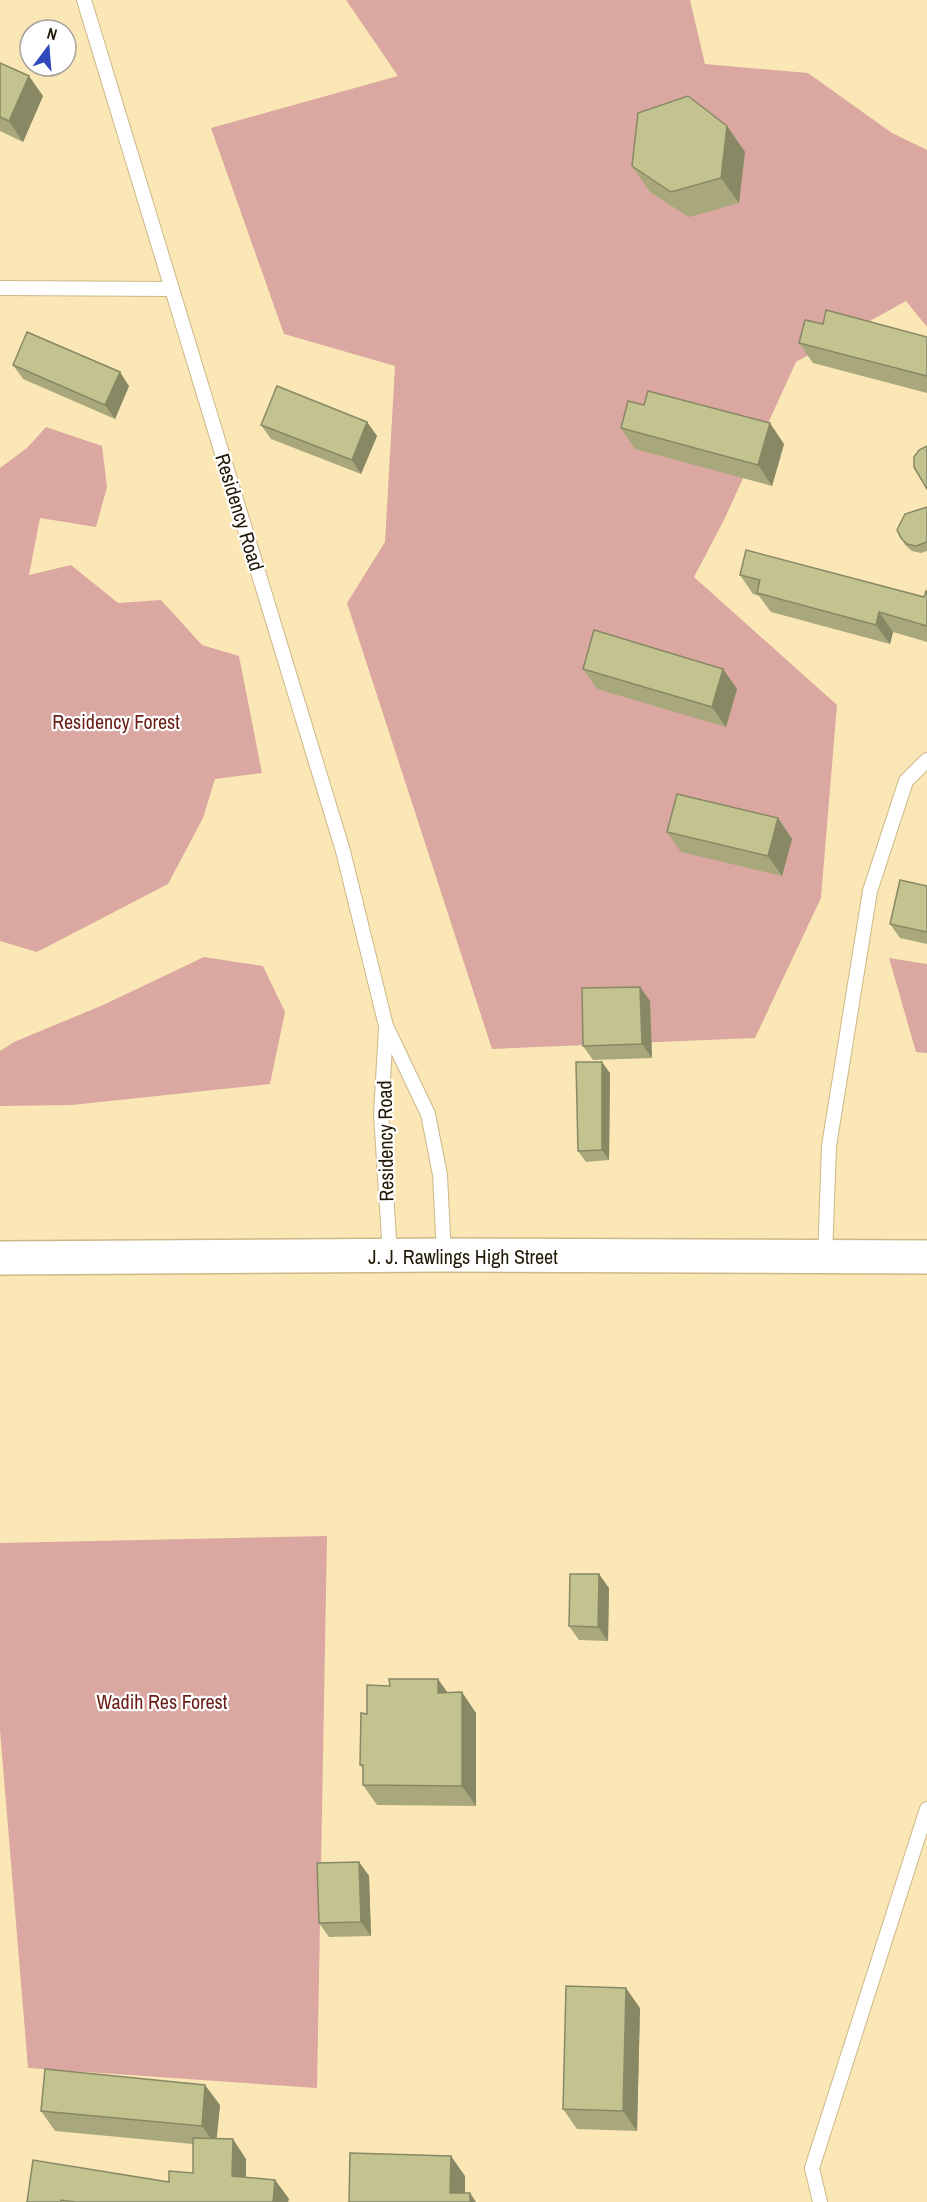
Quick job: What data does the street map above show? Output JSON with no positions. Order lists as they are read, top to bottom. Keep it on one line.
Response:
{"streets":{"main road":["J. J. Rawlings High Street"],"lane":["Residency Road"]},"crossings":[["Residency Road","J. J. Rawlings High Street"]],"parks":["Residency Forest","Wadih Res Forest"],"north":"top"}
